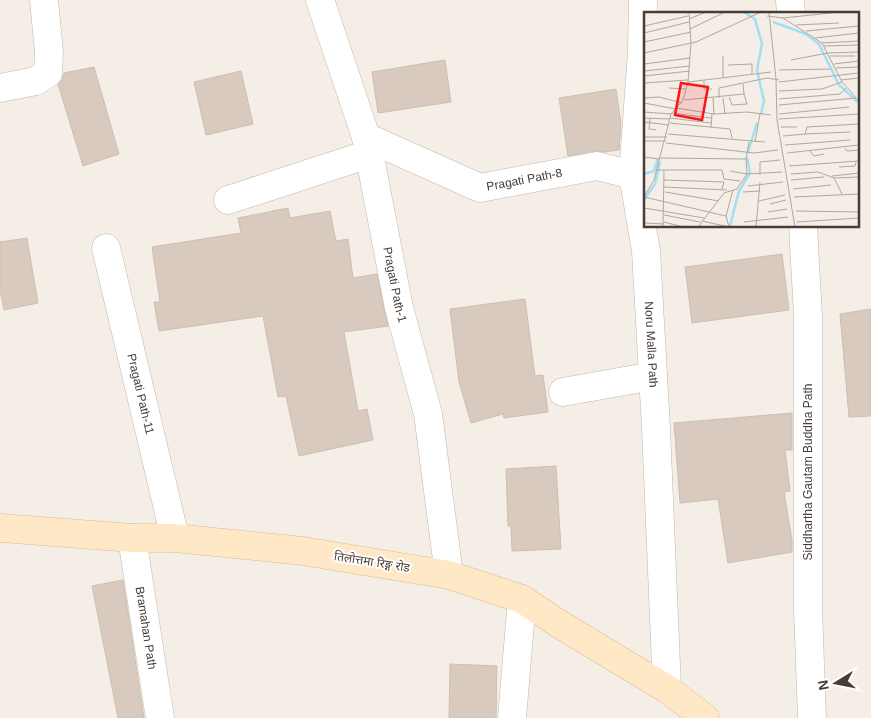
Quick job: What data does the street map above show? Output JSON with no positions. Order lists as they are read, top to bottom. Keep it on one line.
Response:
{"streets":{"street":["Pragati Path-8","Pragati Path-1","Noru Malla Path","Pragati Path-11","Siddhartha Gautam Buddha Path","तिलोत्तमा रिङ्ग रोड","Bramahan Path"]},"crossings":[["Pragati Path-8","Pragati Path-1"],["Pragati Path-8","Noru Malla Path"],["Pragati Path-1","तिलोत्तमा रिङ्ग रोड"],["Noru Malla Path","तिलोत्तमा रिङ्ग रोड"],["Pragati Path-11","तिलोत्तमा रिङ्ग रोड"],["तिलोत्तमा रिङ्ग रोड","Bramahan Path"]],"north":"left"}
